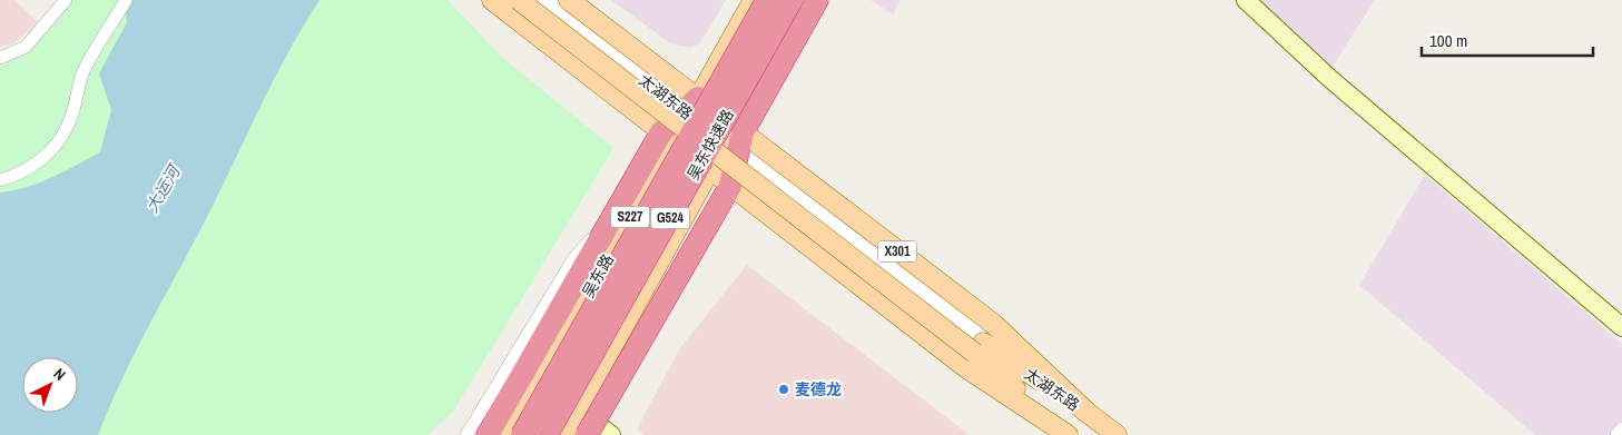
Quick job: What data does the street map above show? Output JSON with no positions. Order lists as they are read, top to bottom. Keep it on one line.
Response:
{"streets":{"highway":["吴东快速路","G524"],"main road":["太湖东路","S227","X301","吴东路"]},"crossings":[["太湖东路","X301"],["太湖东路","吴东路"]],"water":["大运河"],"places":["麦德龙"],"scale_bar":"100 m","north":"top right"}
